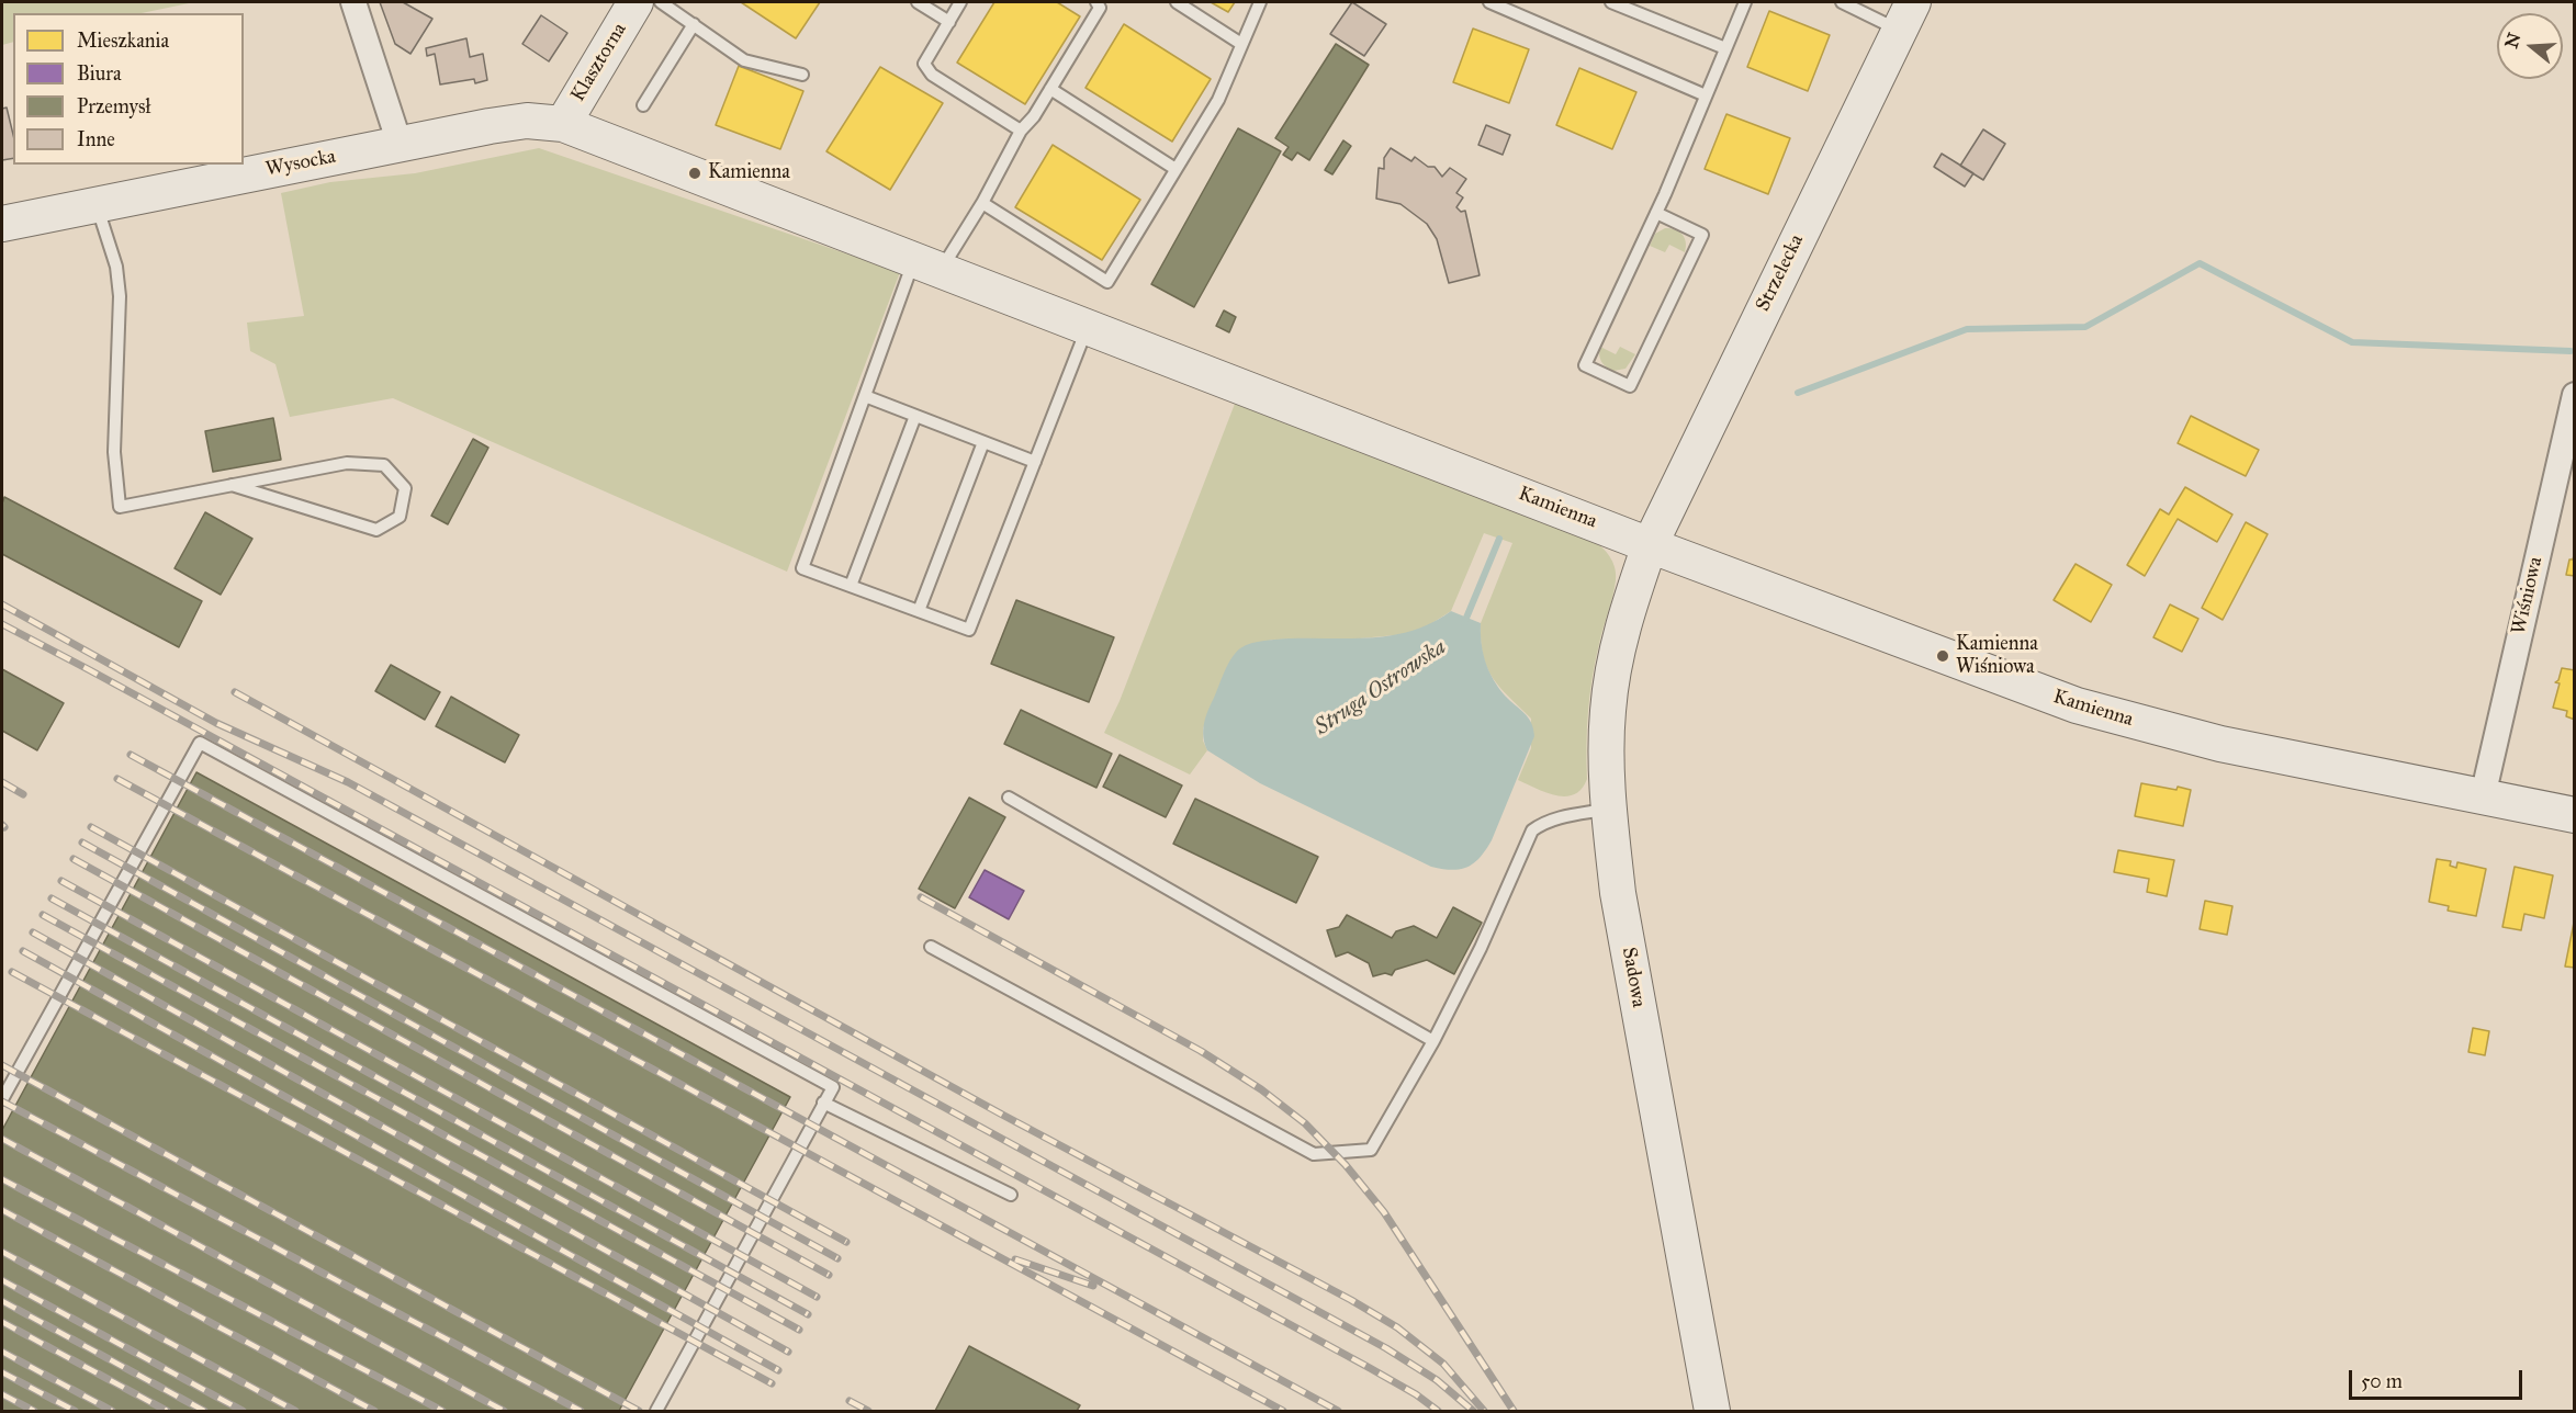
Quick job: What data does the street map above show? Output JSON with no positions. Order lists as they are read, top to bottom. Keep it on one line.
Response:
{"streets":{"street":["Klasztorna","Wysocka","Strzelecka","Kamienna","Wiśniowa","Sadowa"]},"crossings":[["Klasztorna","Wysocka"],["Klasztorna","Kamienna"],["Wysocka","Kamienna"],["Strzelecka","Kamienna"],["Strzelecka","Sadowa"],["Kamienna","Wiśniowa"],["Kamienna","Sadowa"]],"water":["Struga Ostrowska"],"places":["Kamienna","Kamienna Wiśniowa"],"legend":["Mieszkania","Biura","Przemysł","Inne"],"scale_bar":"50 m","north":"left"}
